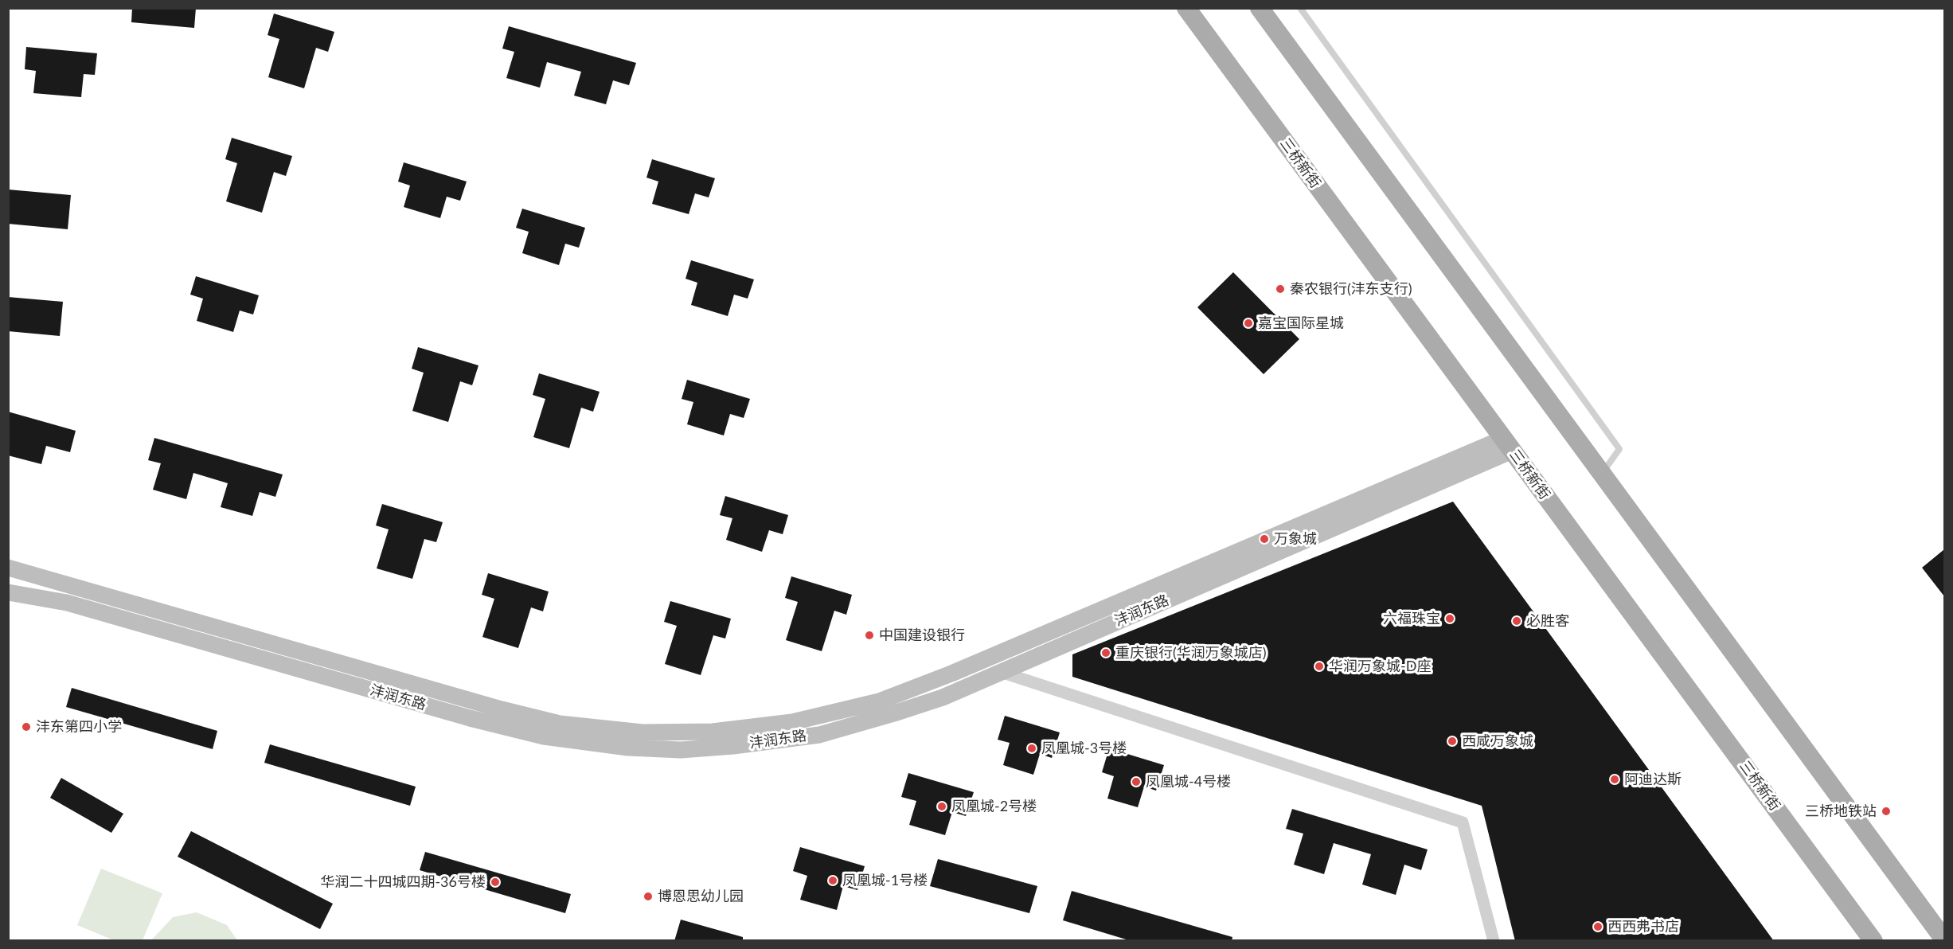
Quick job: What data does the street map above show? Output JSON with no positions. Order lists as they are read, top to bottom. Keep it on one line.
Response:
{"streets":{"main road":["三桥新街"],"street":["沣润东路"]},"crossings":[["三桥新街","沣润东路"]],"places":["秦农银行(沣东支行)","嘉宝国际星城","万象城","六福珠宝","必胜客","中国建设银行","重庆银行(华润万象城店)","华润万象城-D座","沣东第四小学","西咸万象城","凤凰城-3号楼","阿迪达斯","凤凰城-4号楼","凤凰城-2号楼","三桥地铁站","凤凰城-1号楼","华润二十四城四期-36号楼","博恩思幼儿园","西西弗书店"]}
